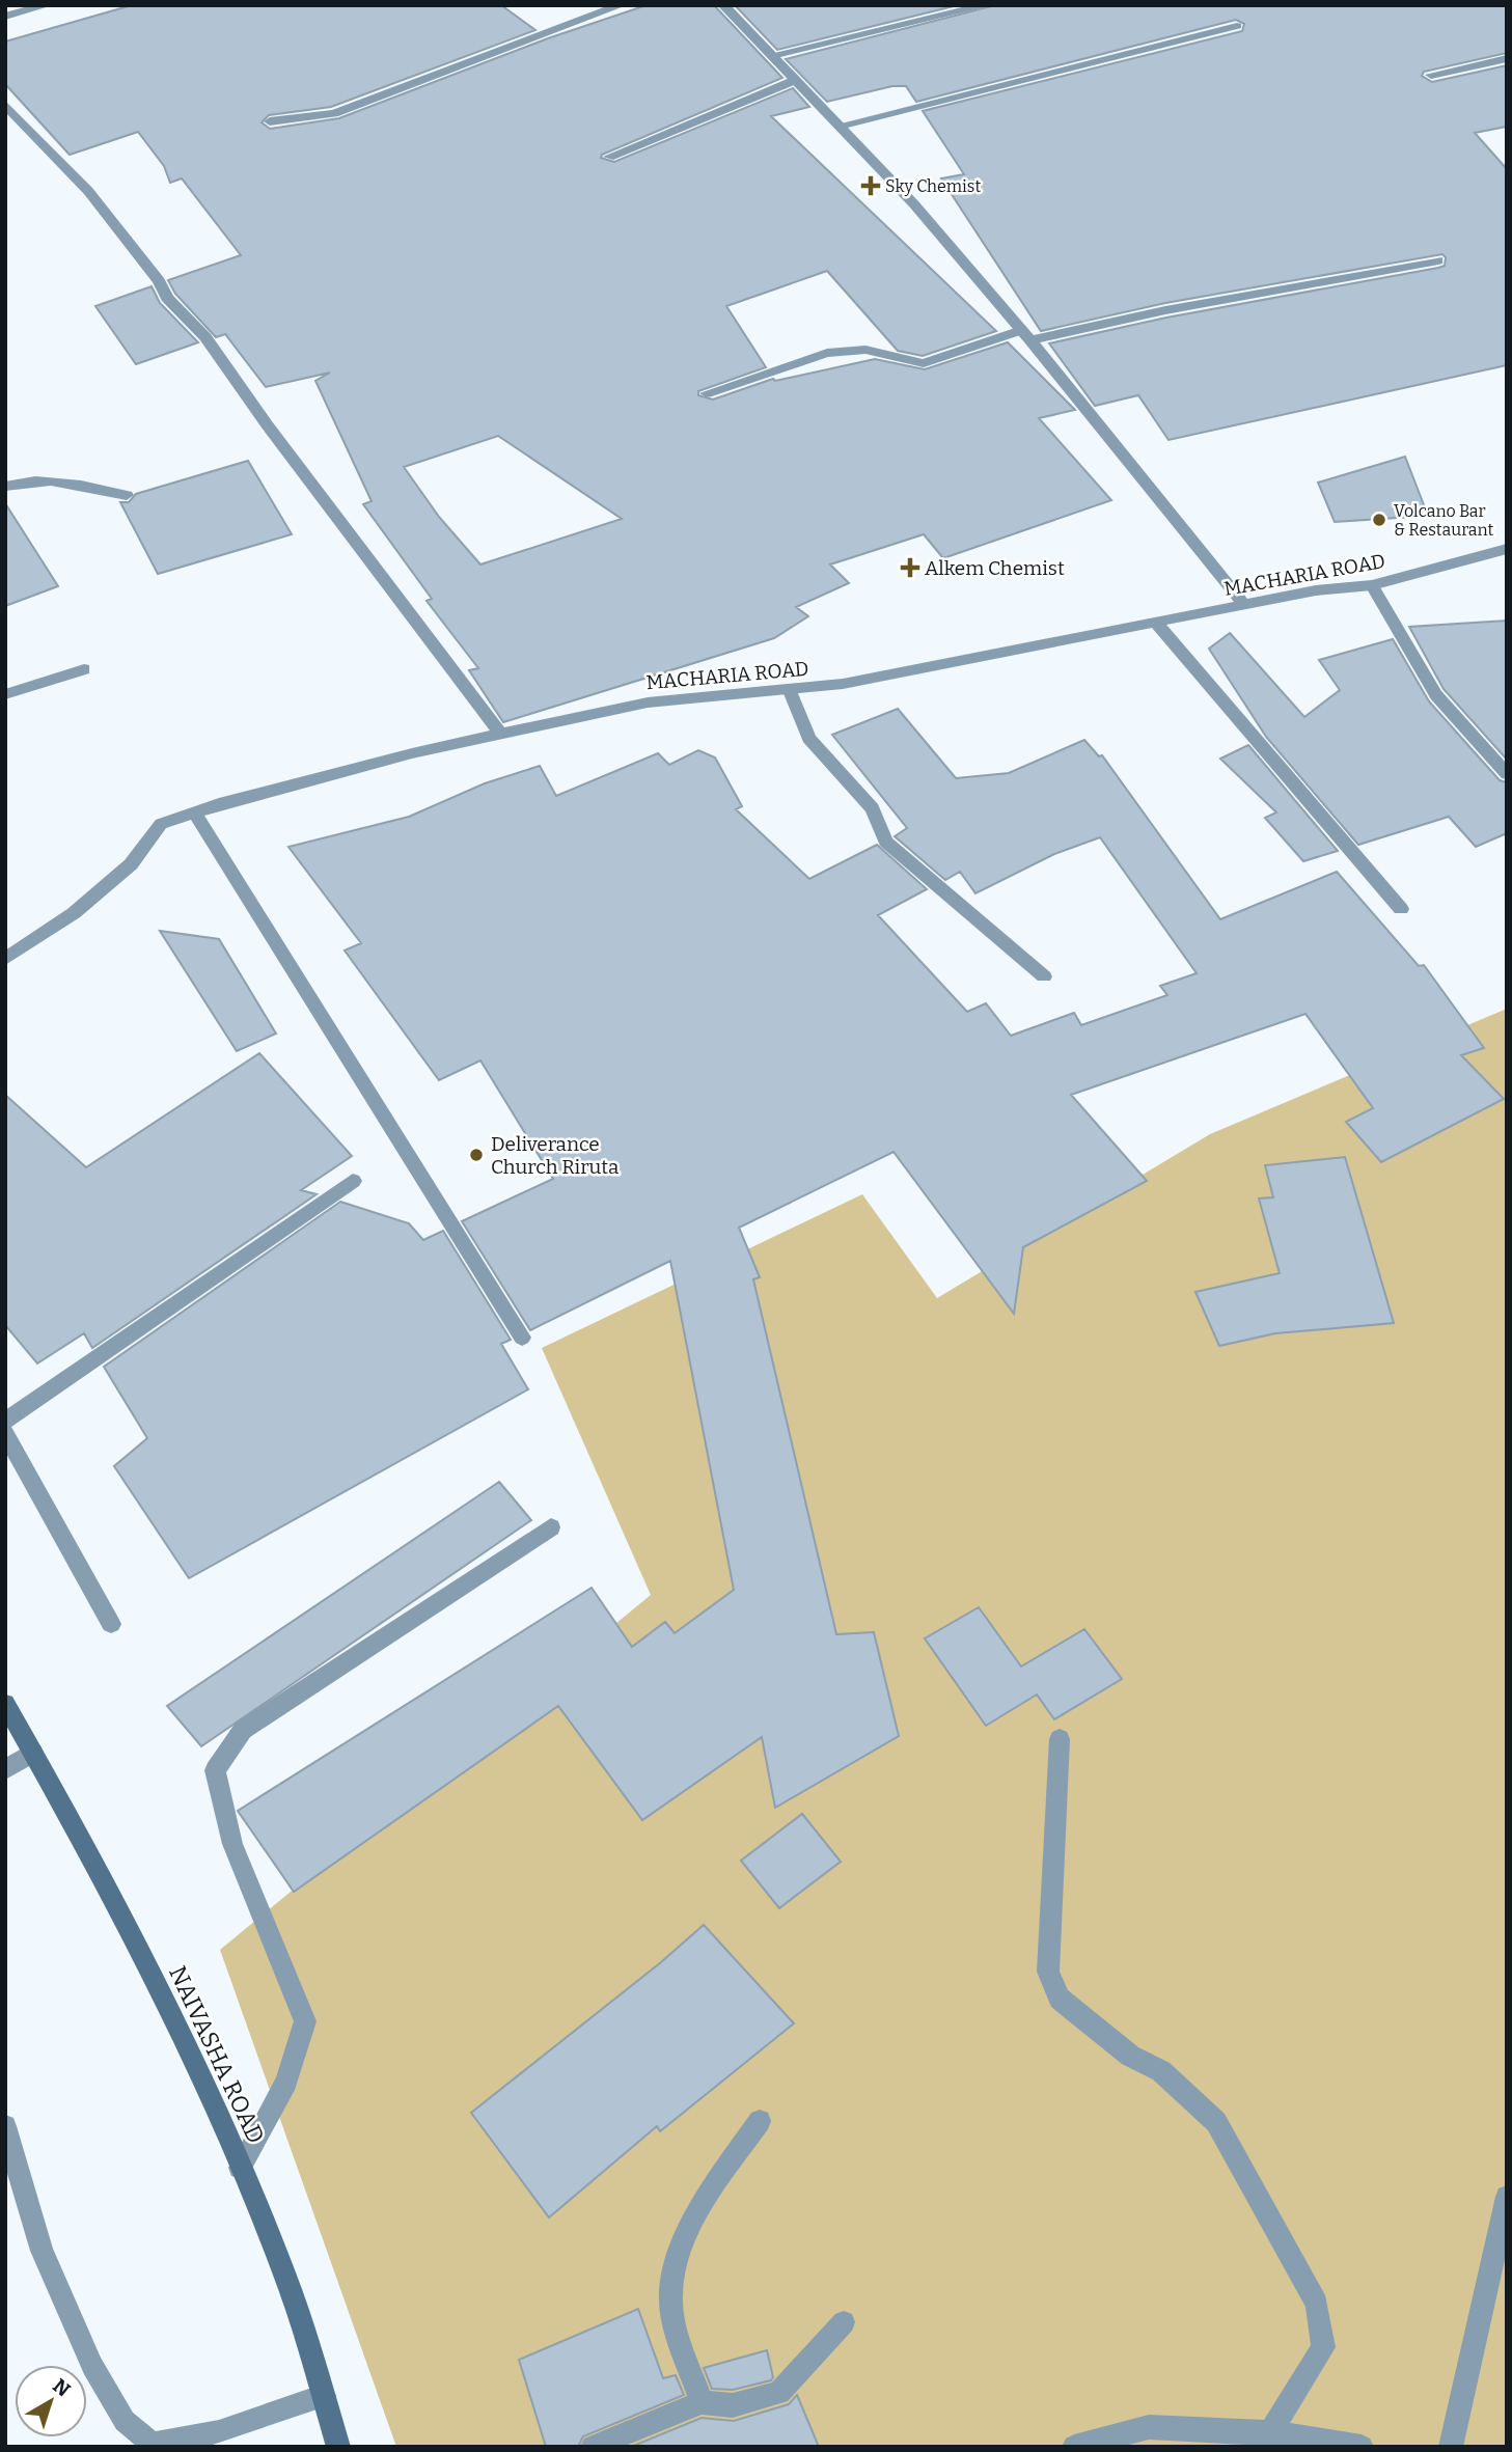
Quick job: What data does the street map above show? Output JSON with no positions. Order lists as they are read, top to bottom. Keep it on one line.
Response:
{"streets":{"main road":["NAIVASHA ROAD"],"street":["MACHARIA ROAD"]},"places":{"health":["Sky Chemist","Alkem Chemist"],"other":["Volcano Bar & Restaurant","Deliverance Church Riruta"]},"north":"top right"}
